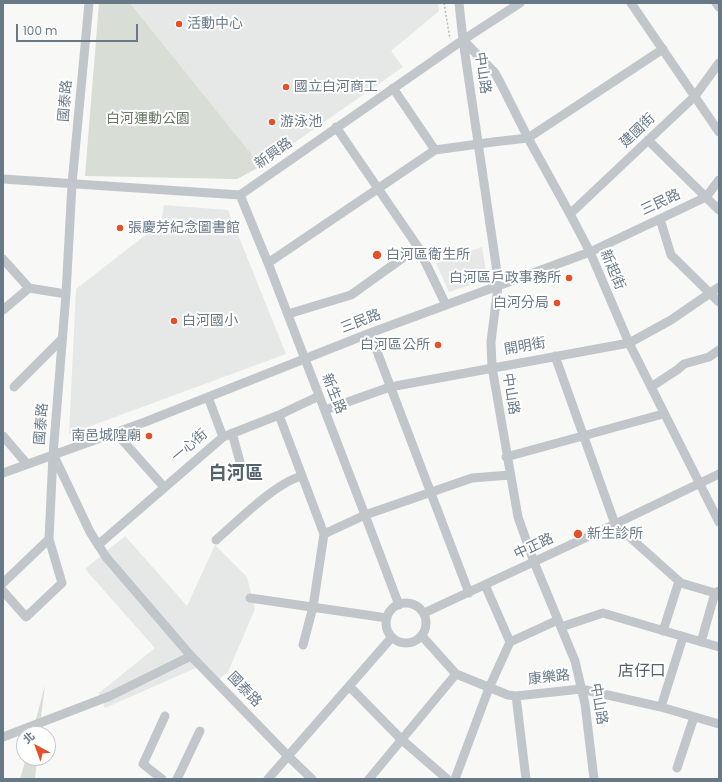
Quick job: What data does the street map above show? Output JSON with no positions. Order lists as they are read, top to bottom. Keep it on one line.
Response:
{"streets":{"street":["中山路","國泰路","建國街","新興路","三民路","新起街","開明街","新生路","一心街","中正路","康樂路"]},"crossings":[["中山路","新興路"],["中山路","三民路"],["中山路","新起街"],["中山路","開明街"],["中山路","中正路"],["中山路","康樂路"],["國泰路","三民路"],["國泰路","一心街"],["建國街","新起街"],["新興路","新起街"],["新興路","新生路"],["三民路","新起街"],["三民路","新生路"],["新起街","開明街"],["新起街","中正路"],["開明街","新生路"],["新生路","一心街"],["新生路","中正路"],["新生路","康樂路"],["中正路","康樂路"]],"districts":["白河區","店仔口"],"parks":["白河運動公園"],"places":["活動中心","國立白河商工","游泳池","張慶芳紀念圖書館","白河區衛生所","白河區戶政事務所","白河分局","白河國小","白河區公所","南邑城隍廟","新生診所"],"scale_bar":"100 m","north":"top left"}
